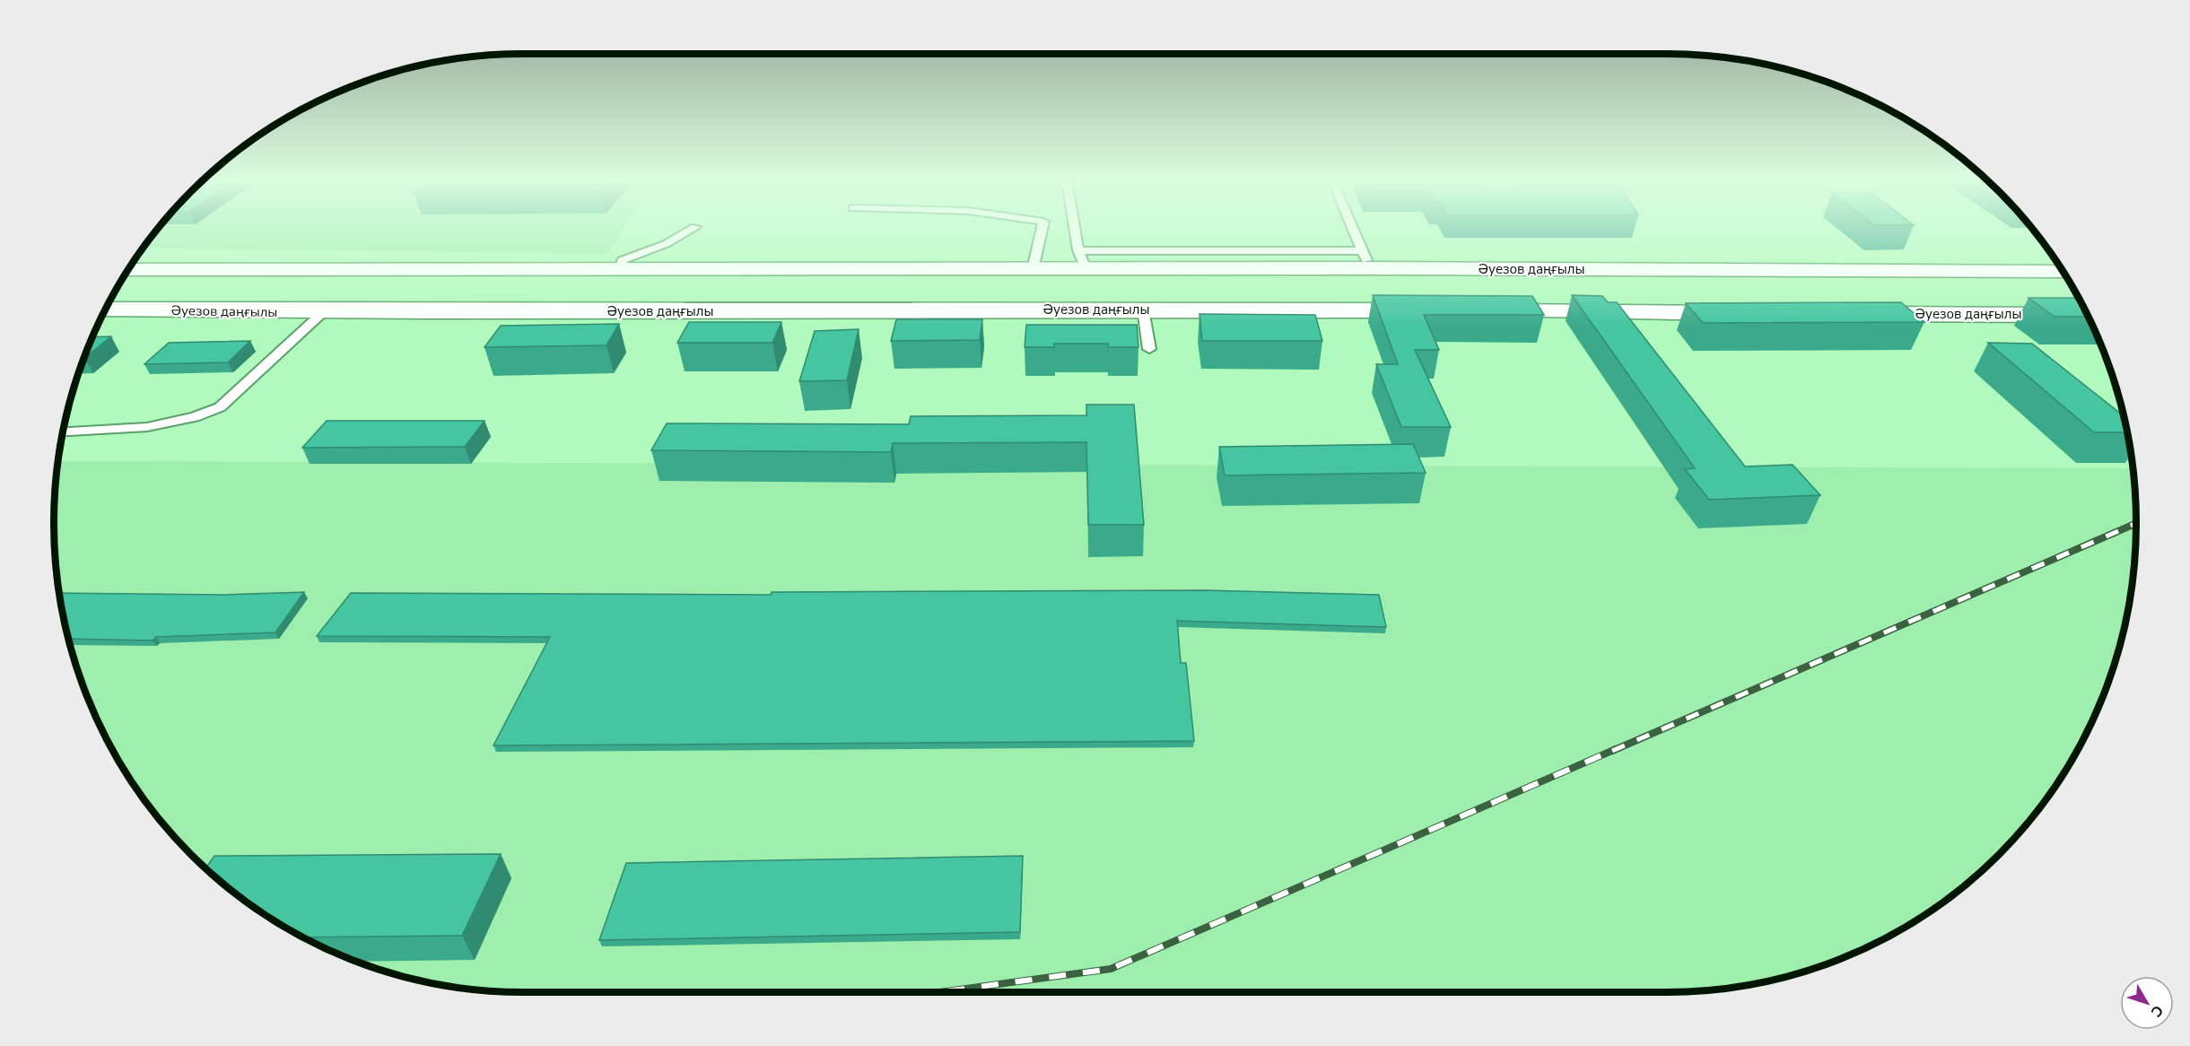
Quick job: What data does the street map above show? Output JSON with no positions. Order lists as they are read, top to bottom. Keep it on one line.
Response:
{"streets":{"main road":["Әуезов даңғылы"]},"north":"bottom right"}
